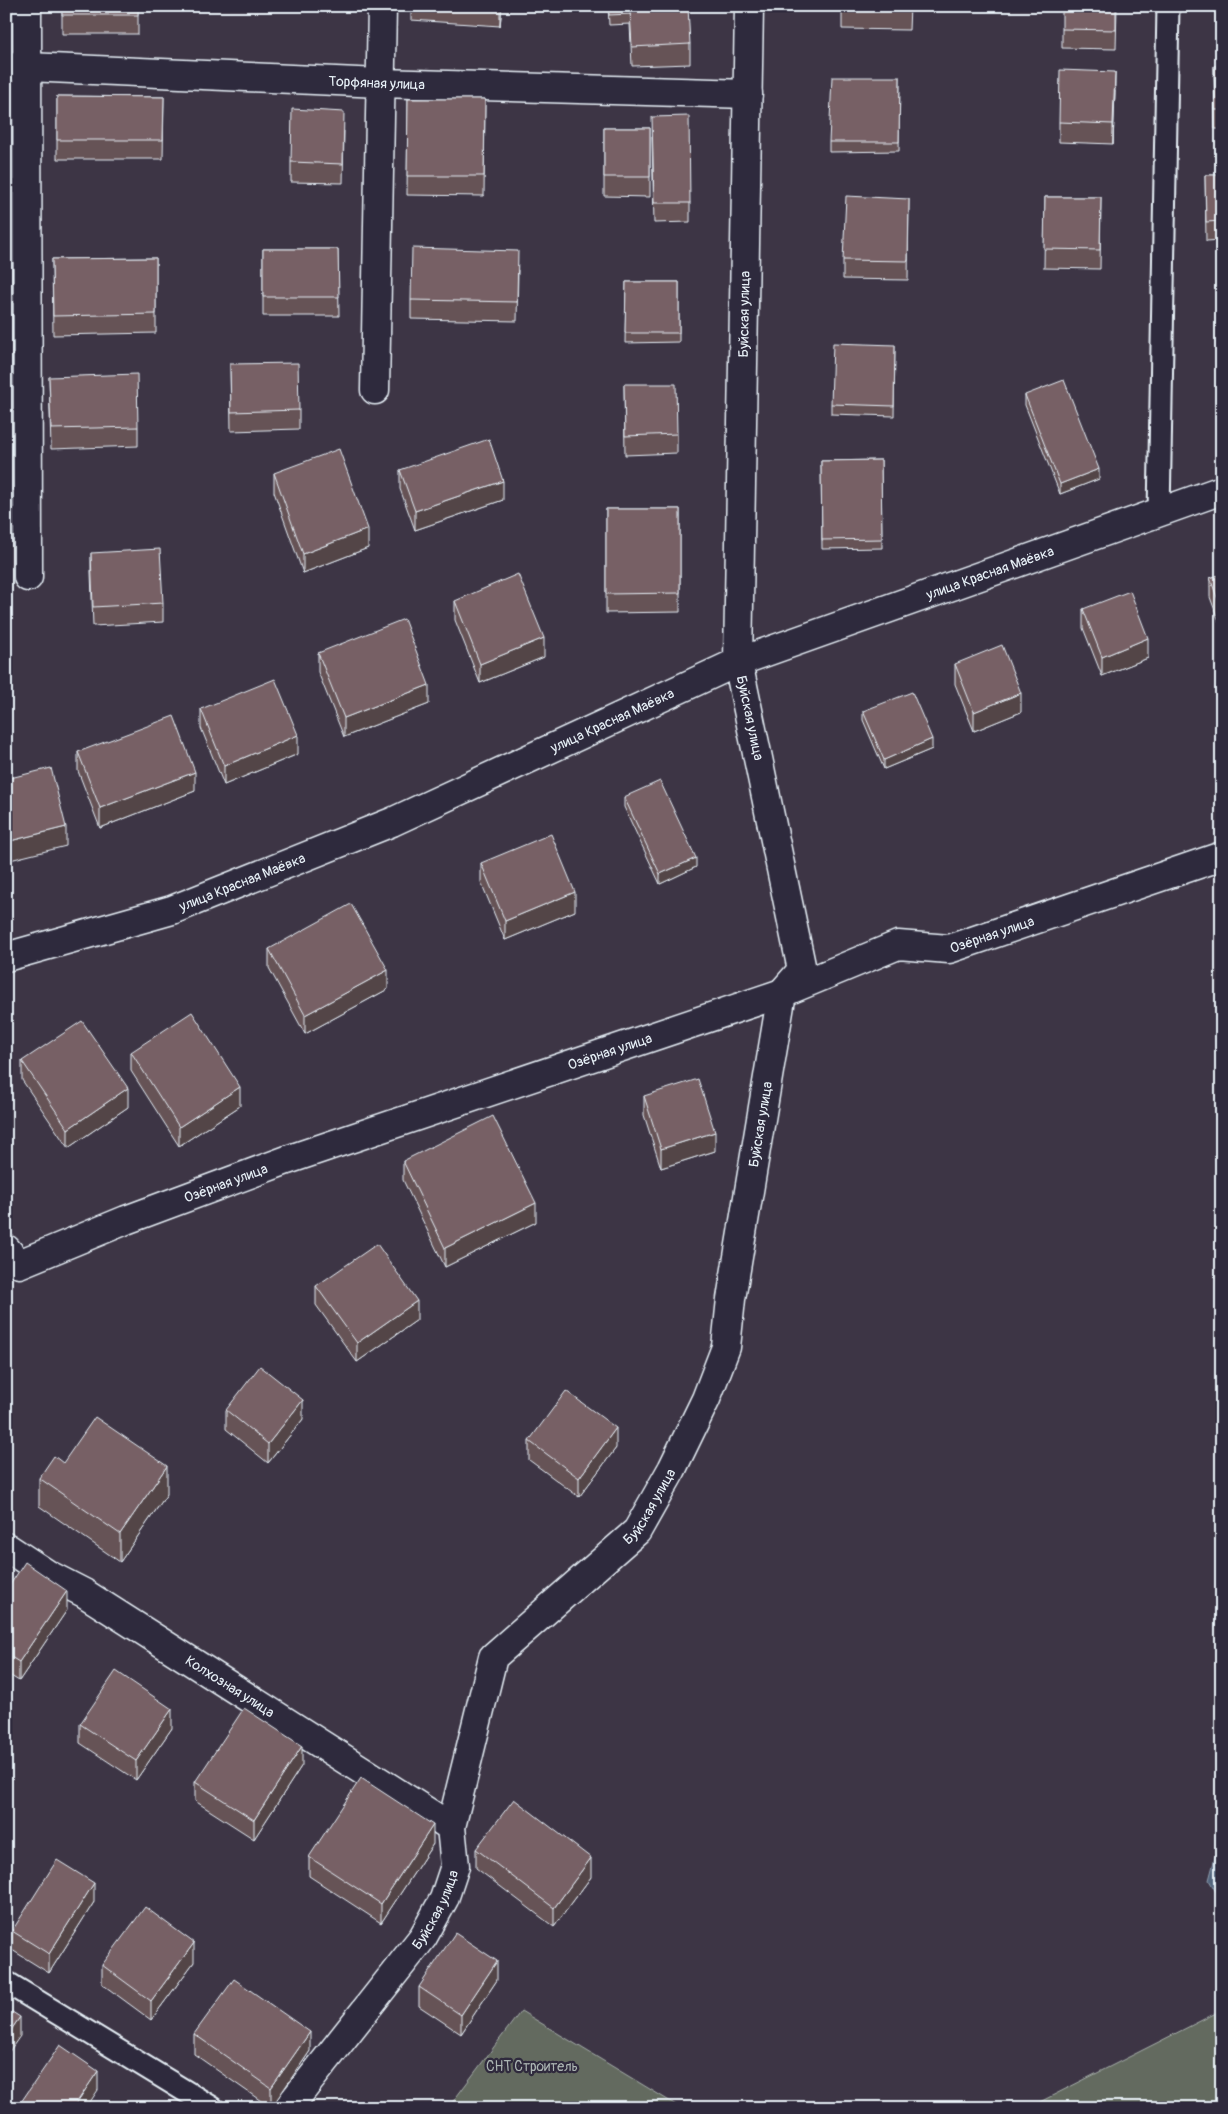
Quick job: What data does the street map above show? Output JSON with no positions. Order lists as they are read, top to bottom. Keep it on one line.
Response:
{"streets":{"street":["Торфяная улица","Буйская улица","улица Красная Маёвка","Озёрная улица","Колхозная улица"]},"crossings":[["Торфяная улица","Буйская улица"],["Буйская улица","улица Красная Маёвка"],["Буйская улица","Озёрная улица"],["Буйская улица","Колхозная улица"]],"parks":["СНТ Строитель"]}
